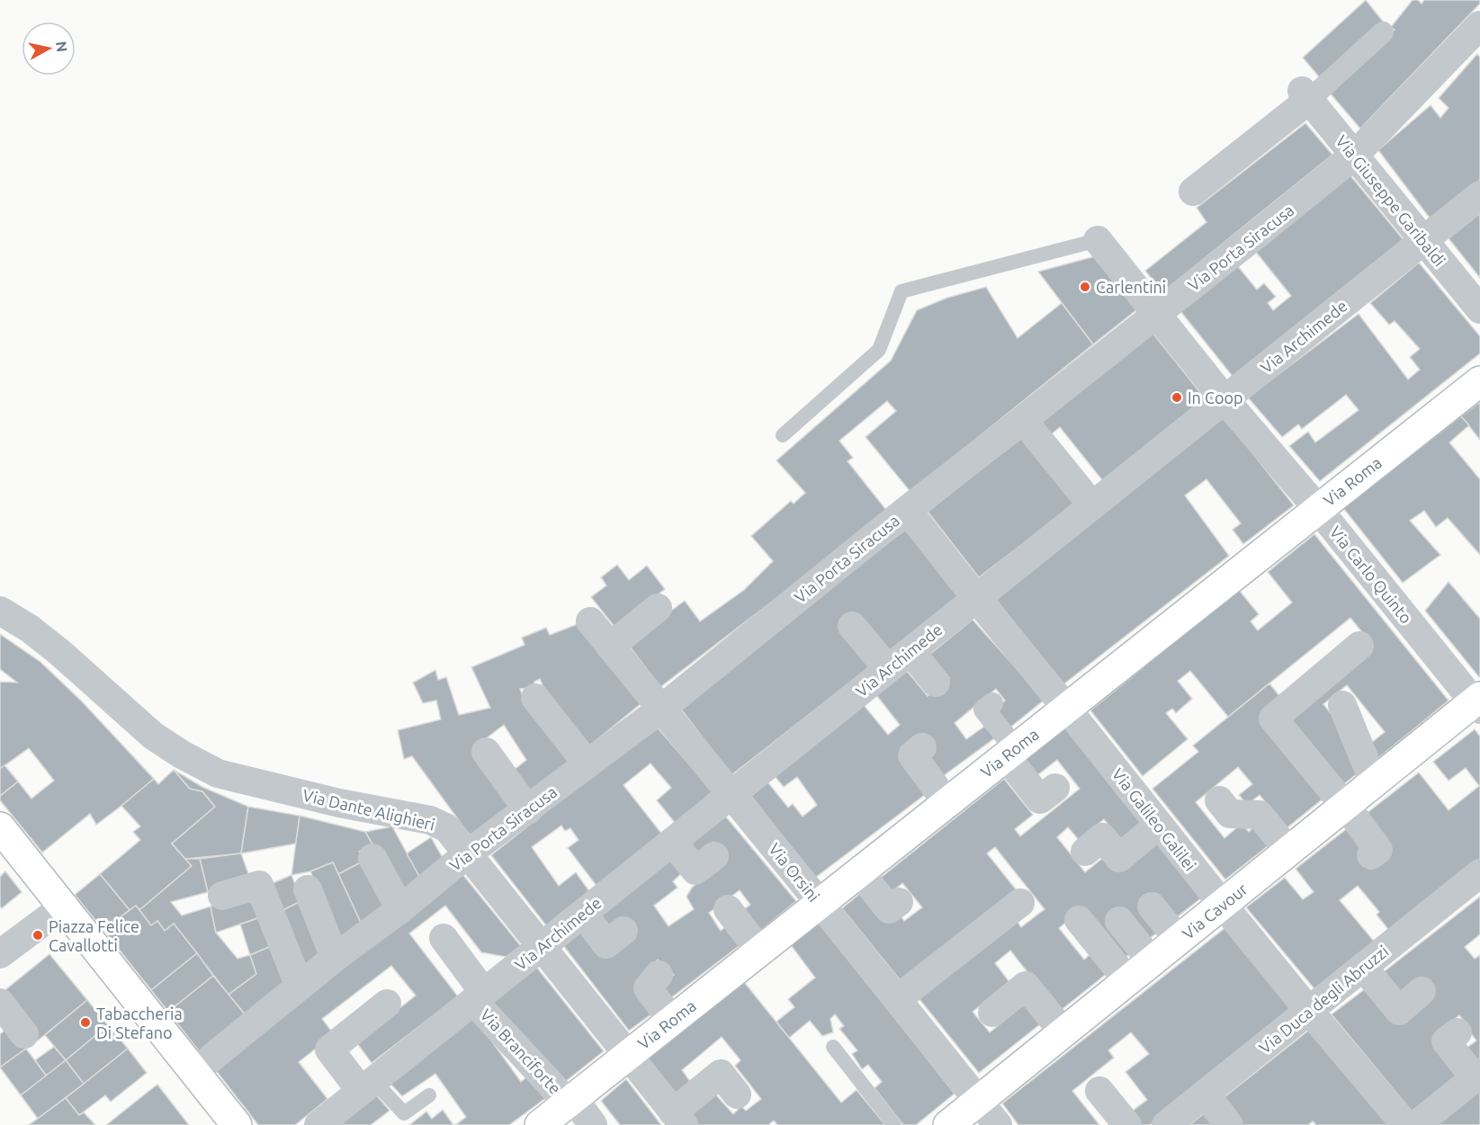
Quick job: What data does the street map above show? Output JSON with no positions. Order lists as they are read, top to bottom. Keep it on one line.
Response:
{"streets":{"main road":["Via Roma","Via Cavour"],"street":["Via Giuseppe Garibaldi","Via Porta Siracusa","Via Archimede","Via Carlo Quinto","Via Dante Alighieri","Via Galileo Galilei","Via Orsini","Via Duca degli Abruzzi","Via Branciforte"]},"crossings":[["Via Giuseppe Garibaldi","Via Porta Siracusa"],["Via Giuseppe Garibaldi","Via Archimede"],["Via Porta Siracusa","Via Carlo Quinto"],["Via Porta Siracusa","Via Dante Alighieri"],["Via Porta Siracusa","Via Galileo Galilei"],["Via Porta Siracusa","Via Orsini"],["Via Archimede","Via Carlo Quinto"],["Via Archimede","Via Dante Alighieri"],["Via Archimede","Via Galileo Galilei"],["Via Archimede","Via Orsini"],["Via Archimede","Via Branciforte"],["Via Roma","Via Carlo Quinto"],["Via Roma","Via Dante Alighieri"],["Via Roma","Via Galileo Galilei"],["Via Roma","Via Orsini"],["Via Roma","Via Branciforte"],["Via Carlo Quinto","Via Cavour"],["Via Galileo Galilei","Via Cavour"],["Via Galileo Galilei","Via Duca degli Abruzzi"],["Via Orsini","Via Cavour"]],"places":["Carlentini","In Coop","Piazza Felice Cavallotti","Tabaccheria Di Stefano"],"north":"right"}
